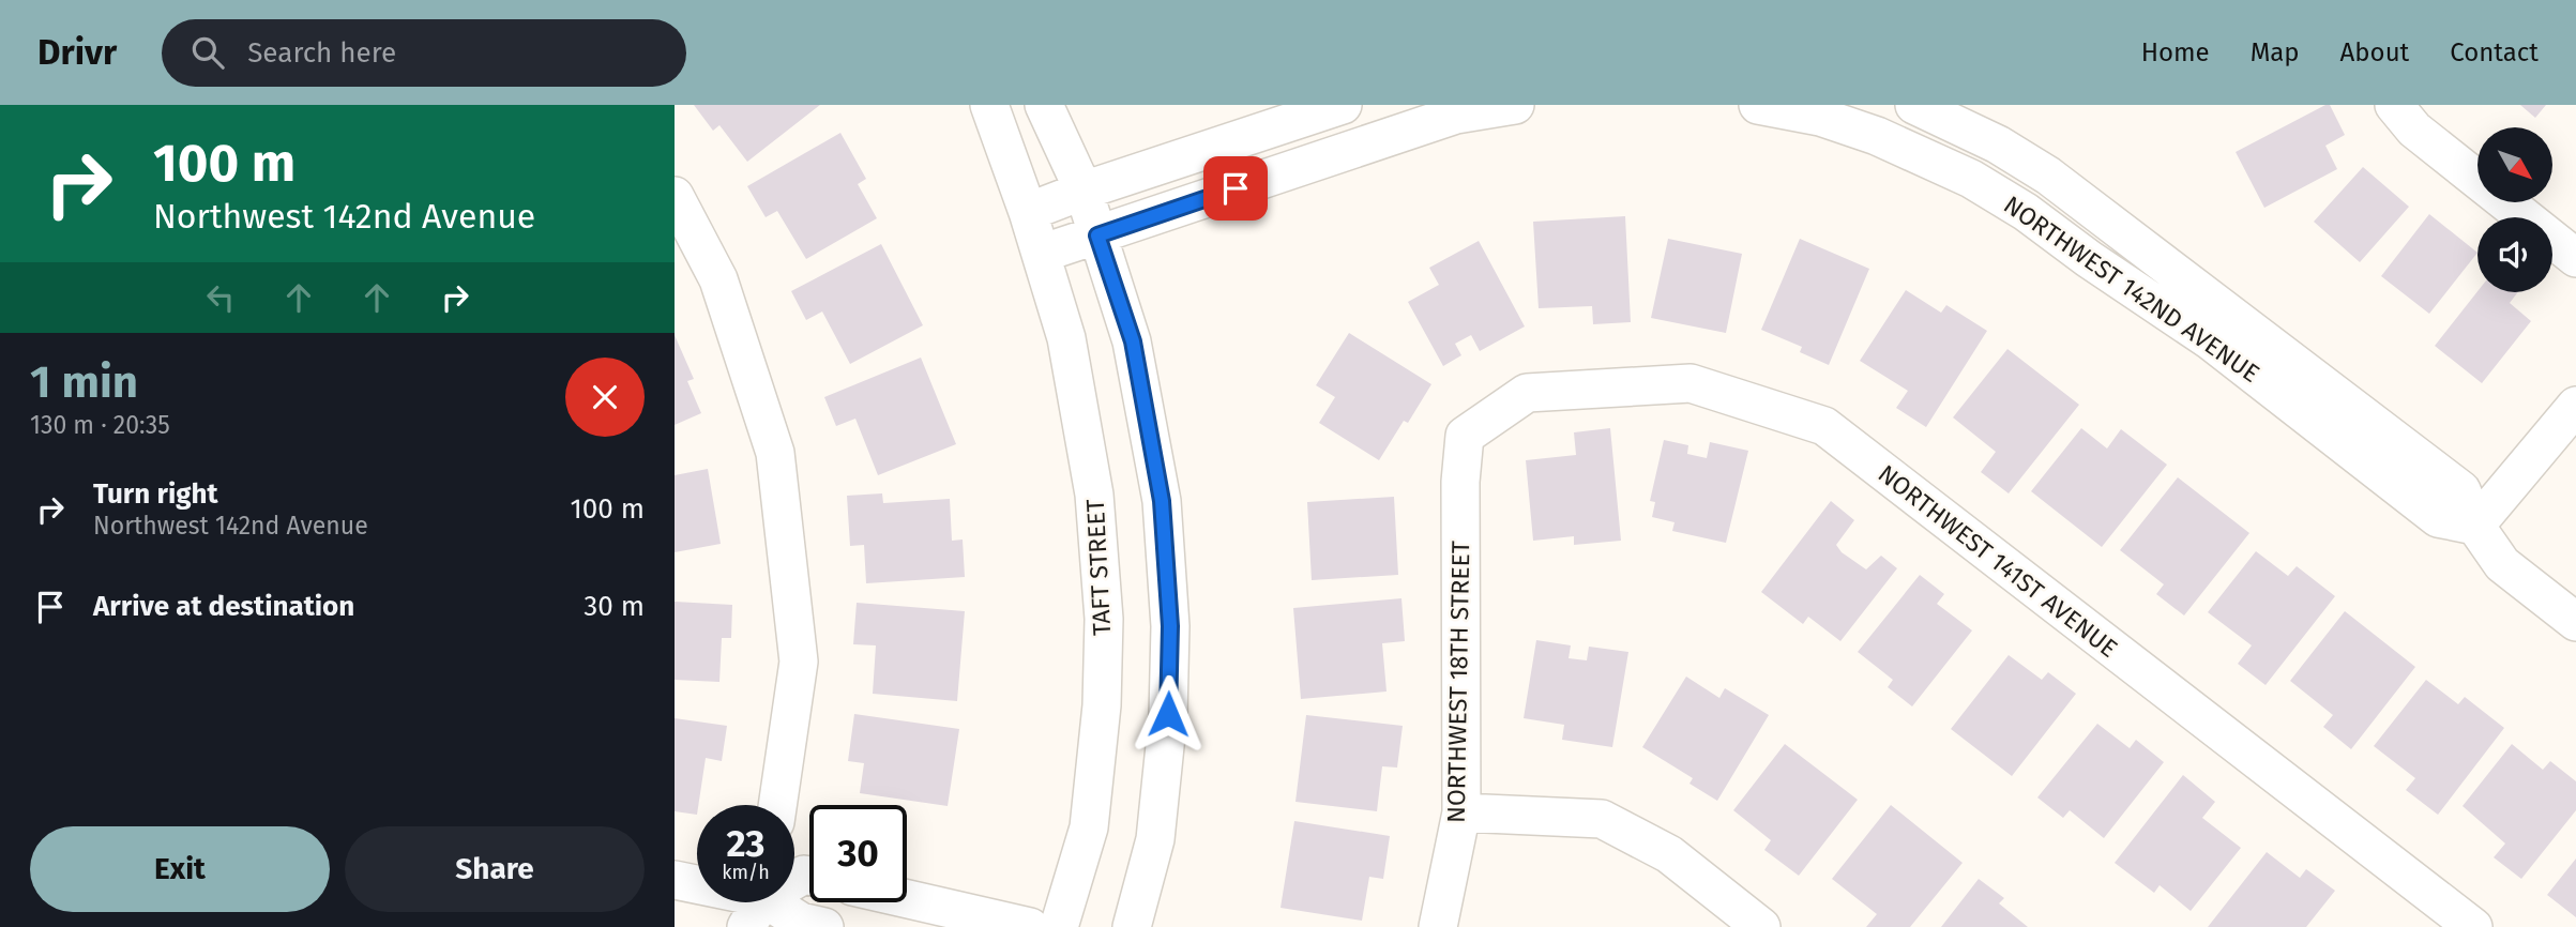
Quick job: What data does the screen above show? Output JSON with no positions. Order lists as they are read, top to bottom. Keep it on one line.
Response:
{"streets":{"street":["NORTHWEST 142ND AVENUE","NORTHWEST 141ST AVENUE","TAFT STREET","NORTHWEST 18TH STREET"]},"crossings":[["NORTHWEST 141ST AVENUE","NORTHWEST 18TH STREET"]],"north":"bottom right","page":{"header":"Drivr","search":"Search here","nav":["Home","Map","About","Contact"],"turn":["100 m","Northwest 142nd Avenue"],"heading":["1 min","130 m · 20:35"],"list":[{"name":"Turn right","note":"Northwest 142nd Avenue","value":"100 m"},{"name":"Arrive at destination","value":"30 m"}],"speed":"23 km/h","limit":"30","buttons":["Exit","Share"]}}
